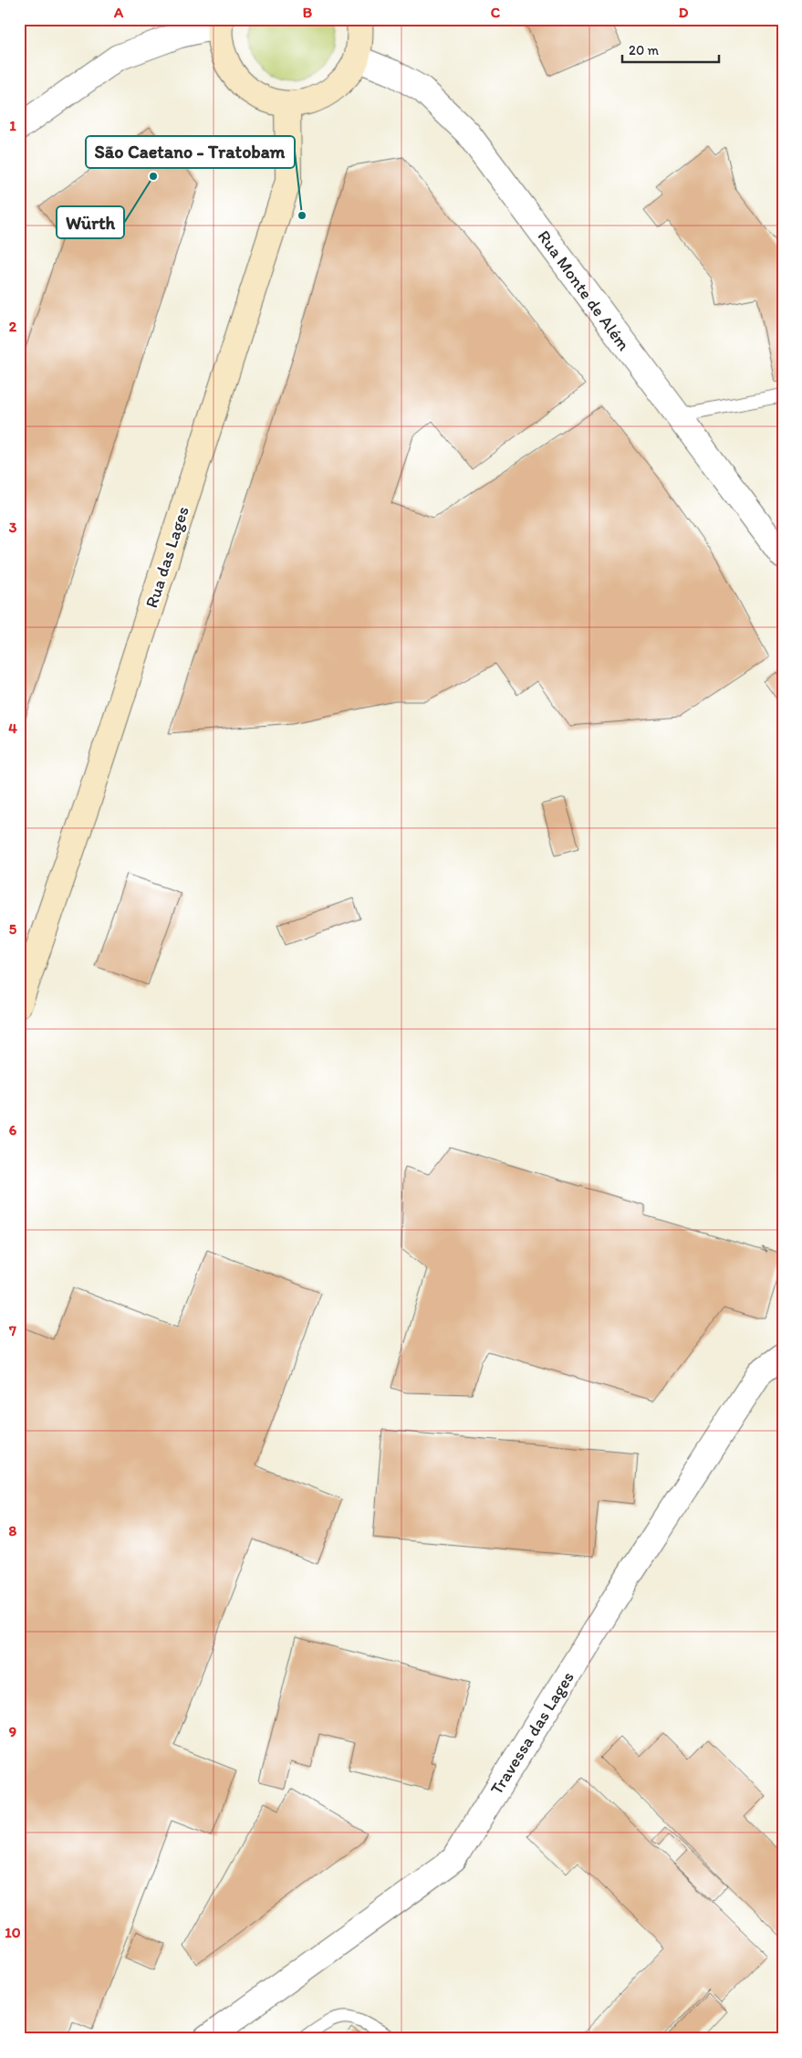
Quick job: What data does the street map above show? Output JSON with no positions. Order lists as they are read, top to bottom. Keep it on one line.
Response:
{"streets":{"main road":["Rua das Lages"],"street":["Rua Monte de Além","Travessa das Lages"]},"places":["Würth","São Caetano - Tratobam"],"scale_bar":"20 m","grid":{"columns":["A","B","C","D"],"rows":["1","2","3","4","5","6","7","8","9","10"]}}
